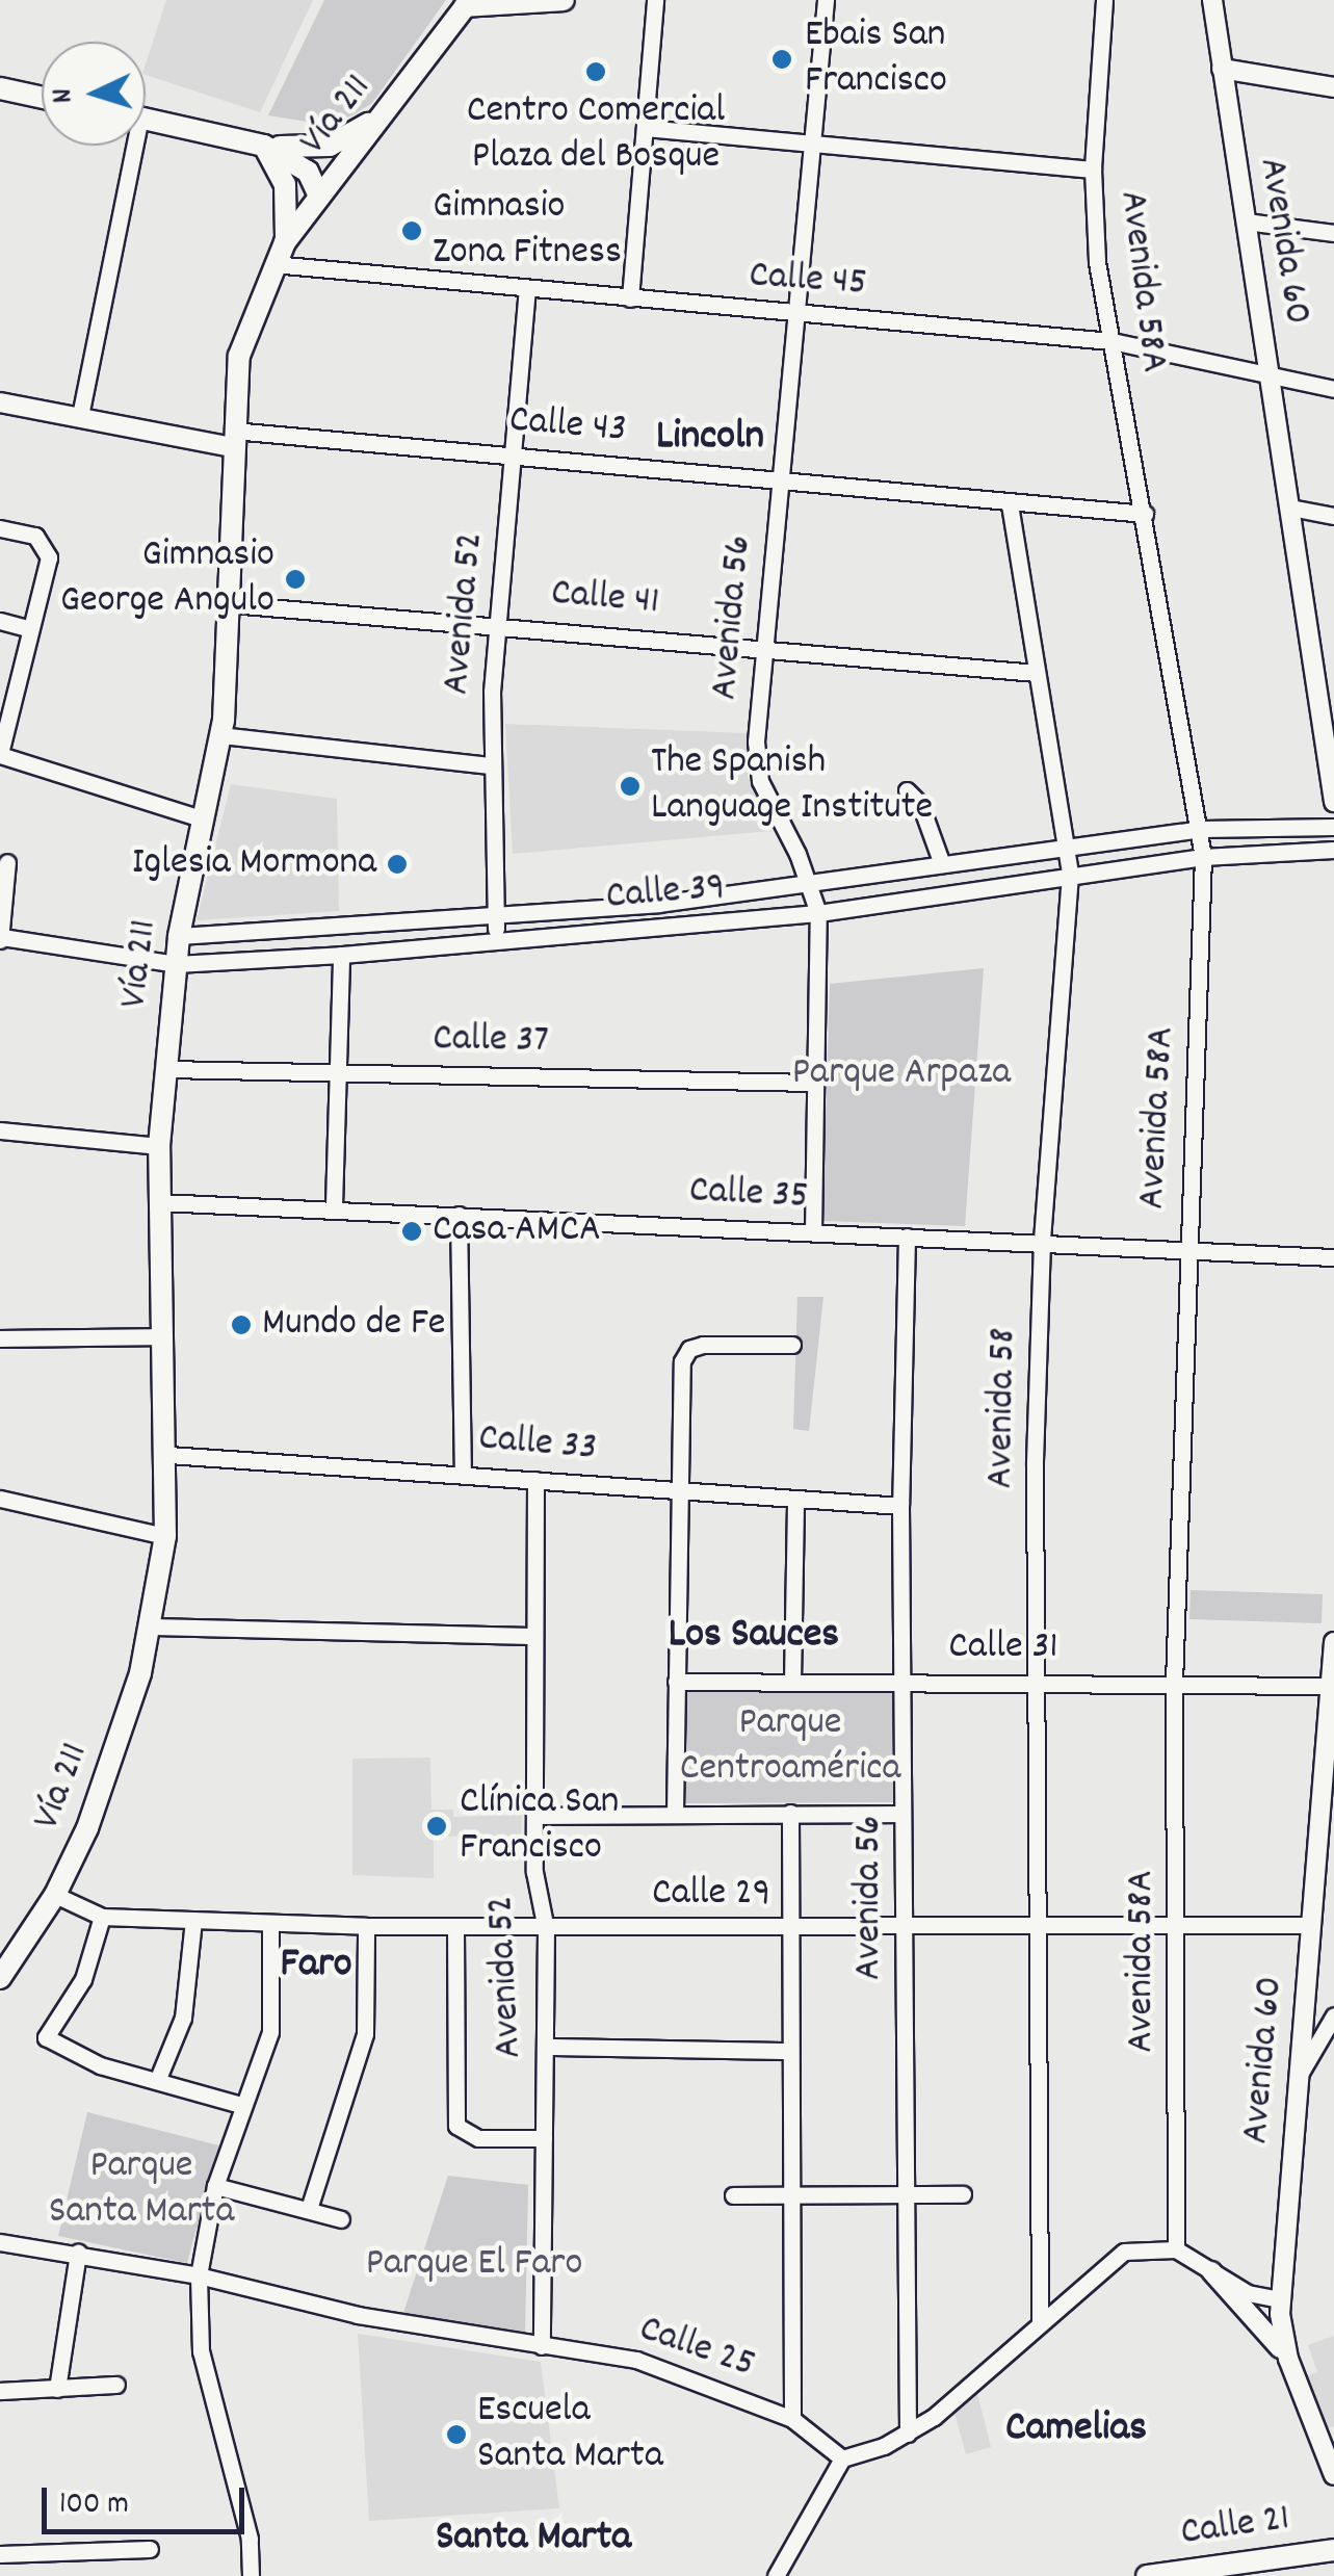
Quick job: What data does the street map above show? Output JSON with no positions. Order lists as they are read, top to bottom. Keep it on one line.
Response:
{"streets":{"main road":["Vía 211","Calle 21"],"street":["Avenida 60","Calle 45","Avenida 58A","Calle 43","Calle 41","Avenida 52","Avenida 56","Calle 39","Calle 37","Calle 35","Avenida 58","Calle 33","Calle 31","Calle 29","Calle 25"]},"crossings":[["Vía 211","Calle 45"],["Vía 211","Calle 43"],["Vía 211","Calle 41"],["Vía 211","Calle 39"],["Vía 211","Calle 37"],["Vía 211","Calle 35"],["Vía 211","Calle 33"],["Vía 211","Calle 29"],["Avenida 60","Calle 45"],["Avenida 60","Calle 31"],["Avenida 60","Calle 29"],["Calle 45","Avenida 58A"],["Calle 45","Avenida 52"],["Calle 45","Avenida 56"],["Avenida 58A","Calle 43"],["Avenida 58A","Calle 39"],["Avenida 58A","Calle 35"],["Avenida 58A","Calle 31"],["Avenida 58A","Calle 29"],["Calle 43","Avenida 52"],["Calle 43","Avenida 56"],["Calle 43","Avenida 58"],["Calle 41","Avenida 52"],["Calle 41","Avenida 56"],["Calle 41","Avenida 58"],["Avenida 52","Calle 39"],["Avenida 52","Calle 33"],["Avenida 52","Calle 29"],["Avenida 52","Calle 25"],["Avenida 56","Calle 39"],["Avenida 56","Calle 37"],["Avenida 56","Calle 35"],["Avenida 56","Calle 33"],["Avenida 56","Calle 31"],["Avenida 56","Calle 29"],["Calle 39","Avenida 58"],["Calle 35","Avenida 58"],["Avenida 58","Calle 31"],["Avenida 58","Calle 29"]],"districts":["Lincoln","Los Sauces","Faro","Camelias","Santa Marta"],"parks":["Parque Arpaza","Parque Centroamérica","Parque Santa Marta","Parque El Faro"],"places":["Ebais San Francisco","Centro Comercial Plaza del Bosque","Gimnasio Zona Fitness","Gimnasio George Angulo","The Spanish Language Institute","Iglesia Mormona","Casa AMCA","Mundo de Fe","Clínica San Francisco","Escuela Santa Marta"],"scale_bar":"100 m","north":"left"}
